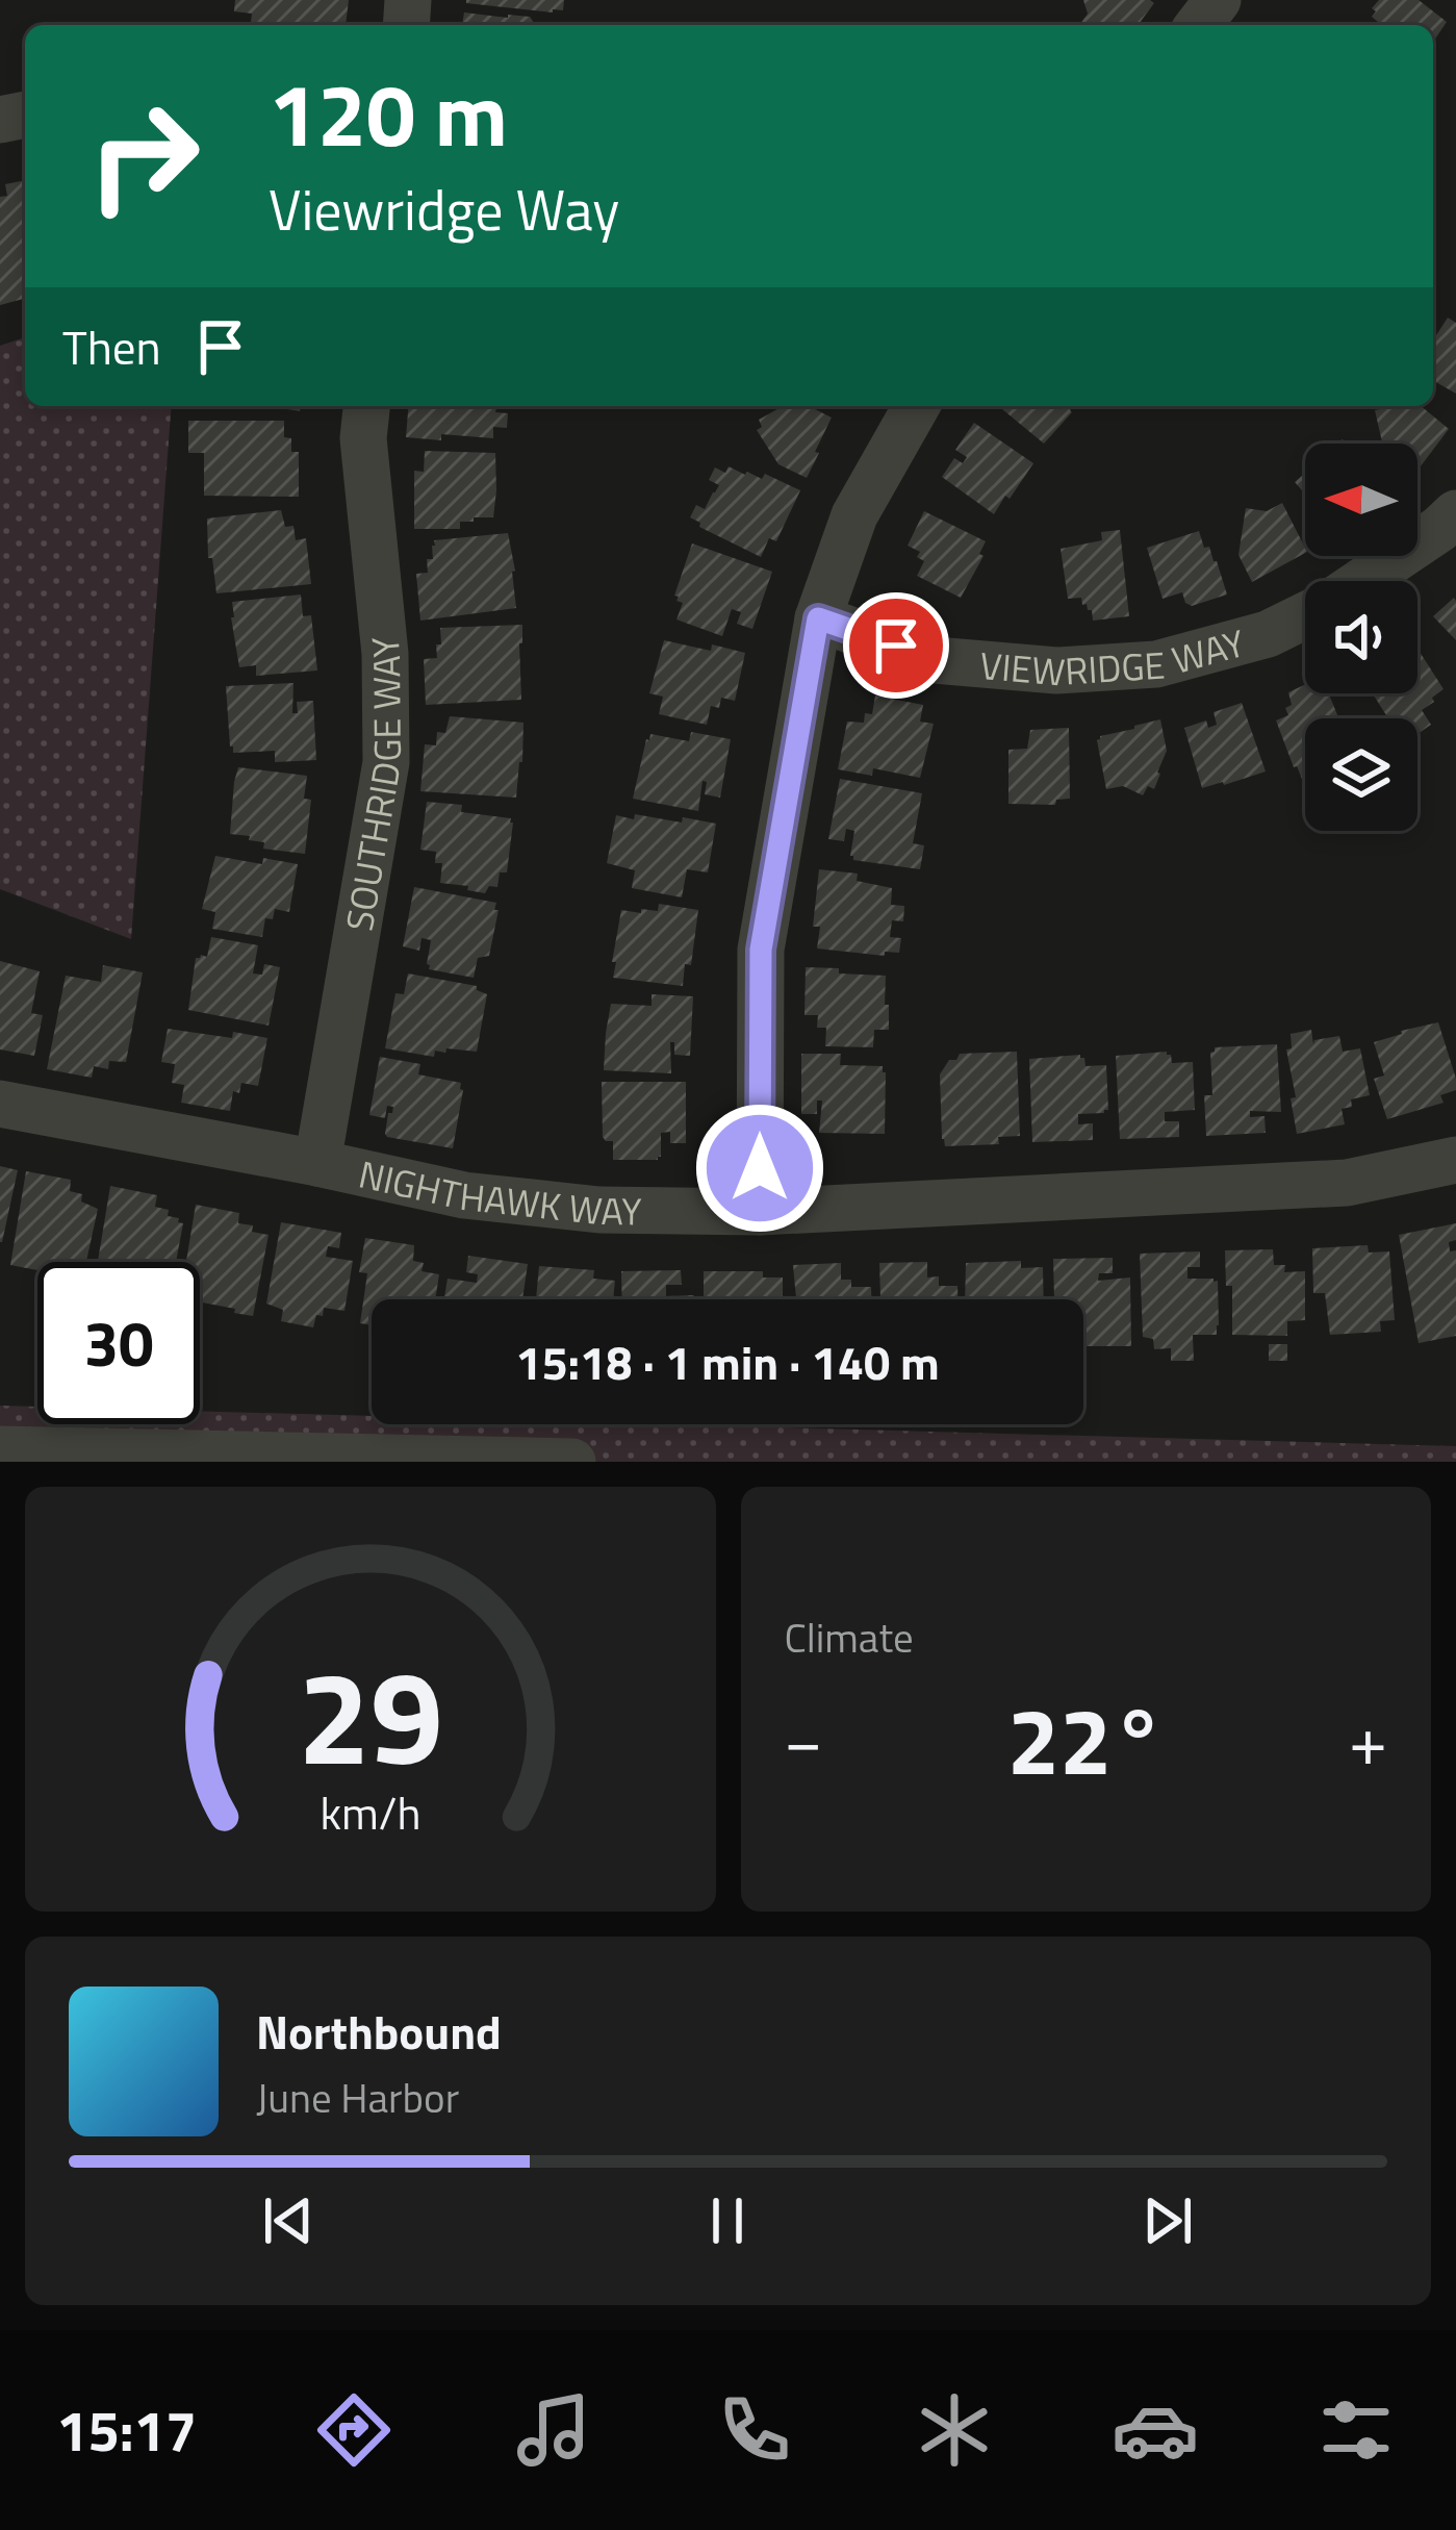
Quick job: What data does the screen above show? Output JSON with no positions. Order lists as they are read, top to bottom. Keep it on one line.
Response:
{"streets":{"street":["VIEWRIDGE WAY","SOUTHRIDGE WAY","NIGHTHAWK WAY"]},"crossings":[["SOUTHRIDGE WAY","NIGHTHAWK WAY"]],"north":"left","page":{"turn":["120 m","Viewridge Way"],"then":"Then","limit":"30","trip":"15:18 · 1 min · 140 m","tile":"Climate","heat":["−","22°","+"],"song":["Northbound","June Harbor"],"tabs":"15:17","gauge":["29","km/h"]}}
